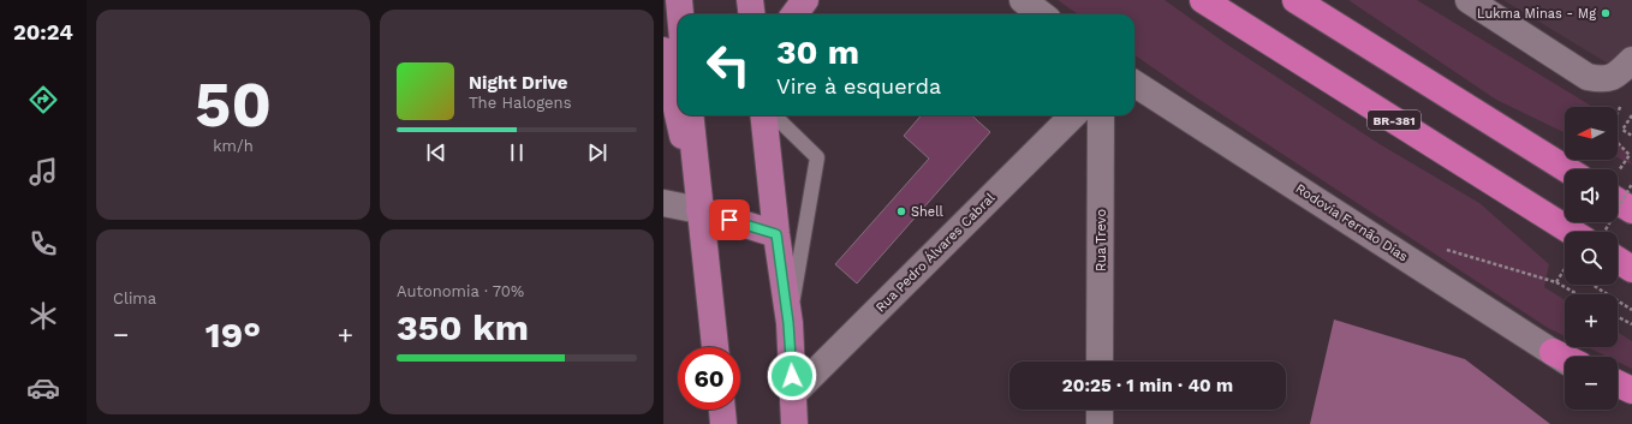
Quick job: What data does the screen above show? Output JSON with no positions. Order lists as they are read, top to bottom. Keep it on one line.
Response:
{"streets":{"highway":["BR-381"],"street":["Rodovia Fernão Dias","Rua Trevo","Rua Pedro Álvares Cabral"]},"places":["Lukma Minas - Mg","Shell"],"north":"left","page":{"tabs":"20:24","tile":[["50","km/h"],"Clima",["Autonomia · 70%","350 km"]],"turn":["30 m","Vire à esquerda"],"song":["Night Drive","The Halogens"],"map_buttons":["+","−"],"heat":["−","19°","+"],"limit":"60","trip":"20:25 · 1 min · 40 m"}}
